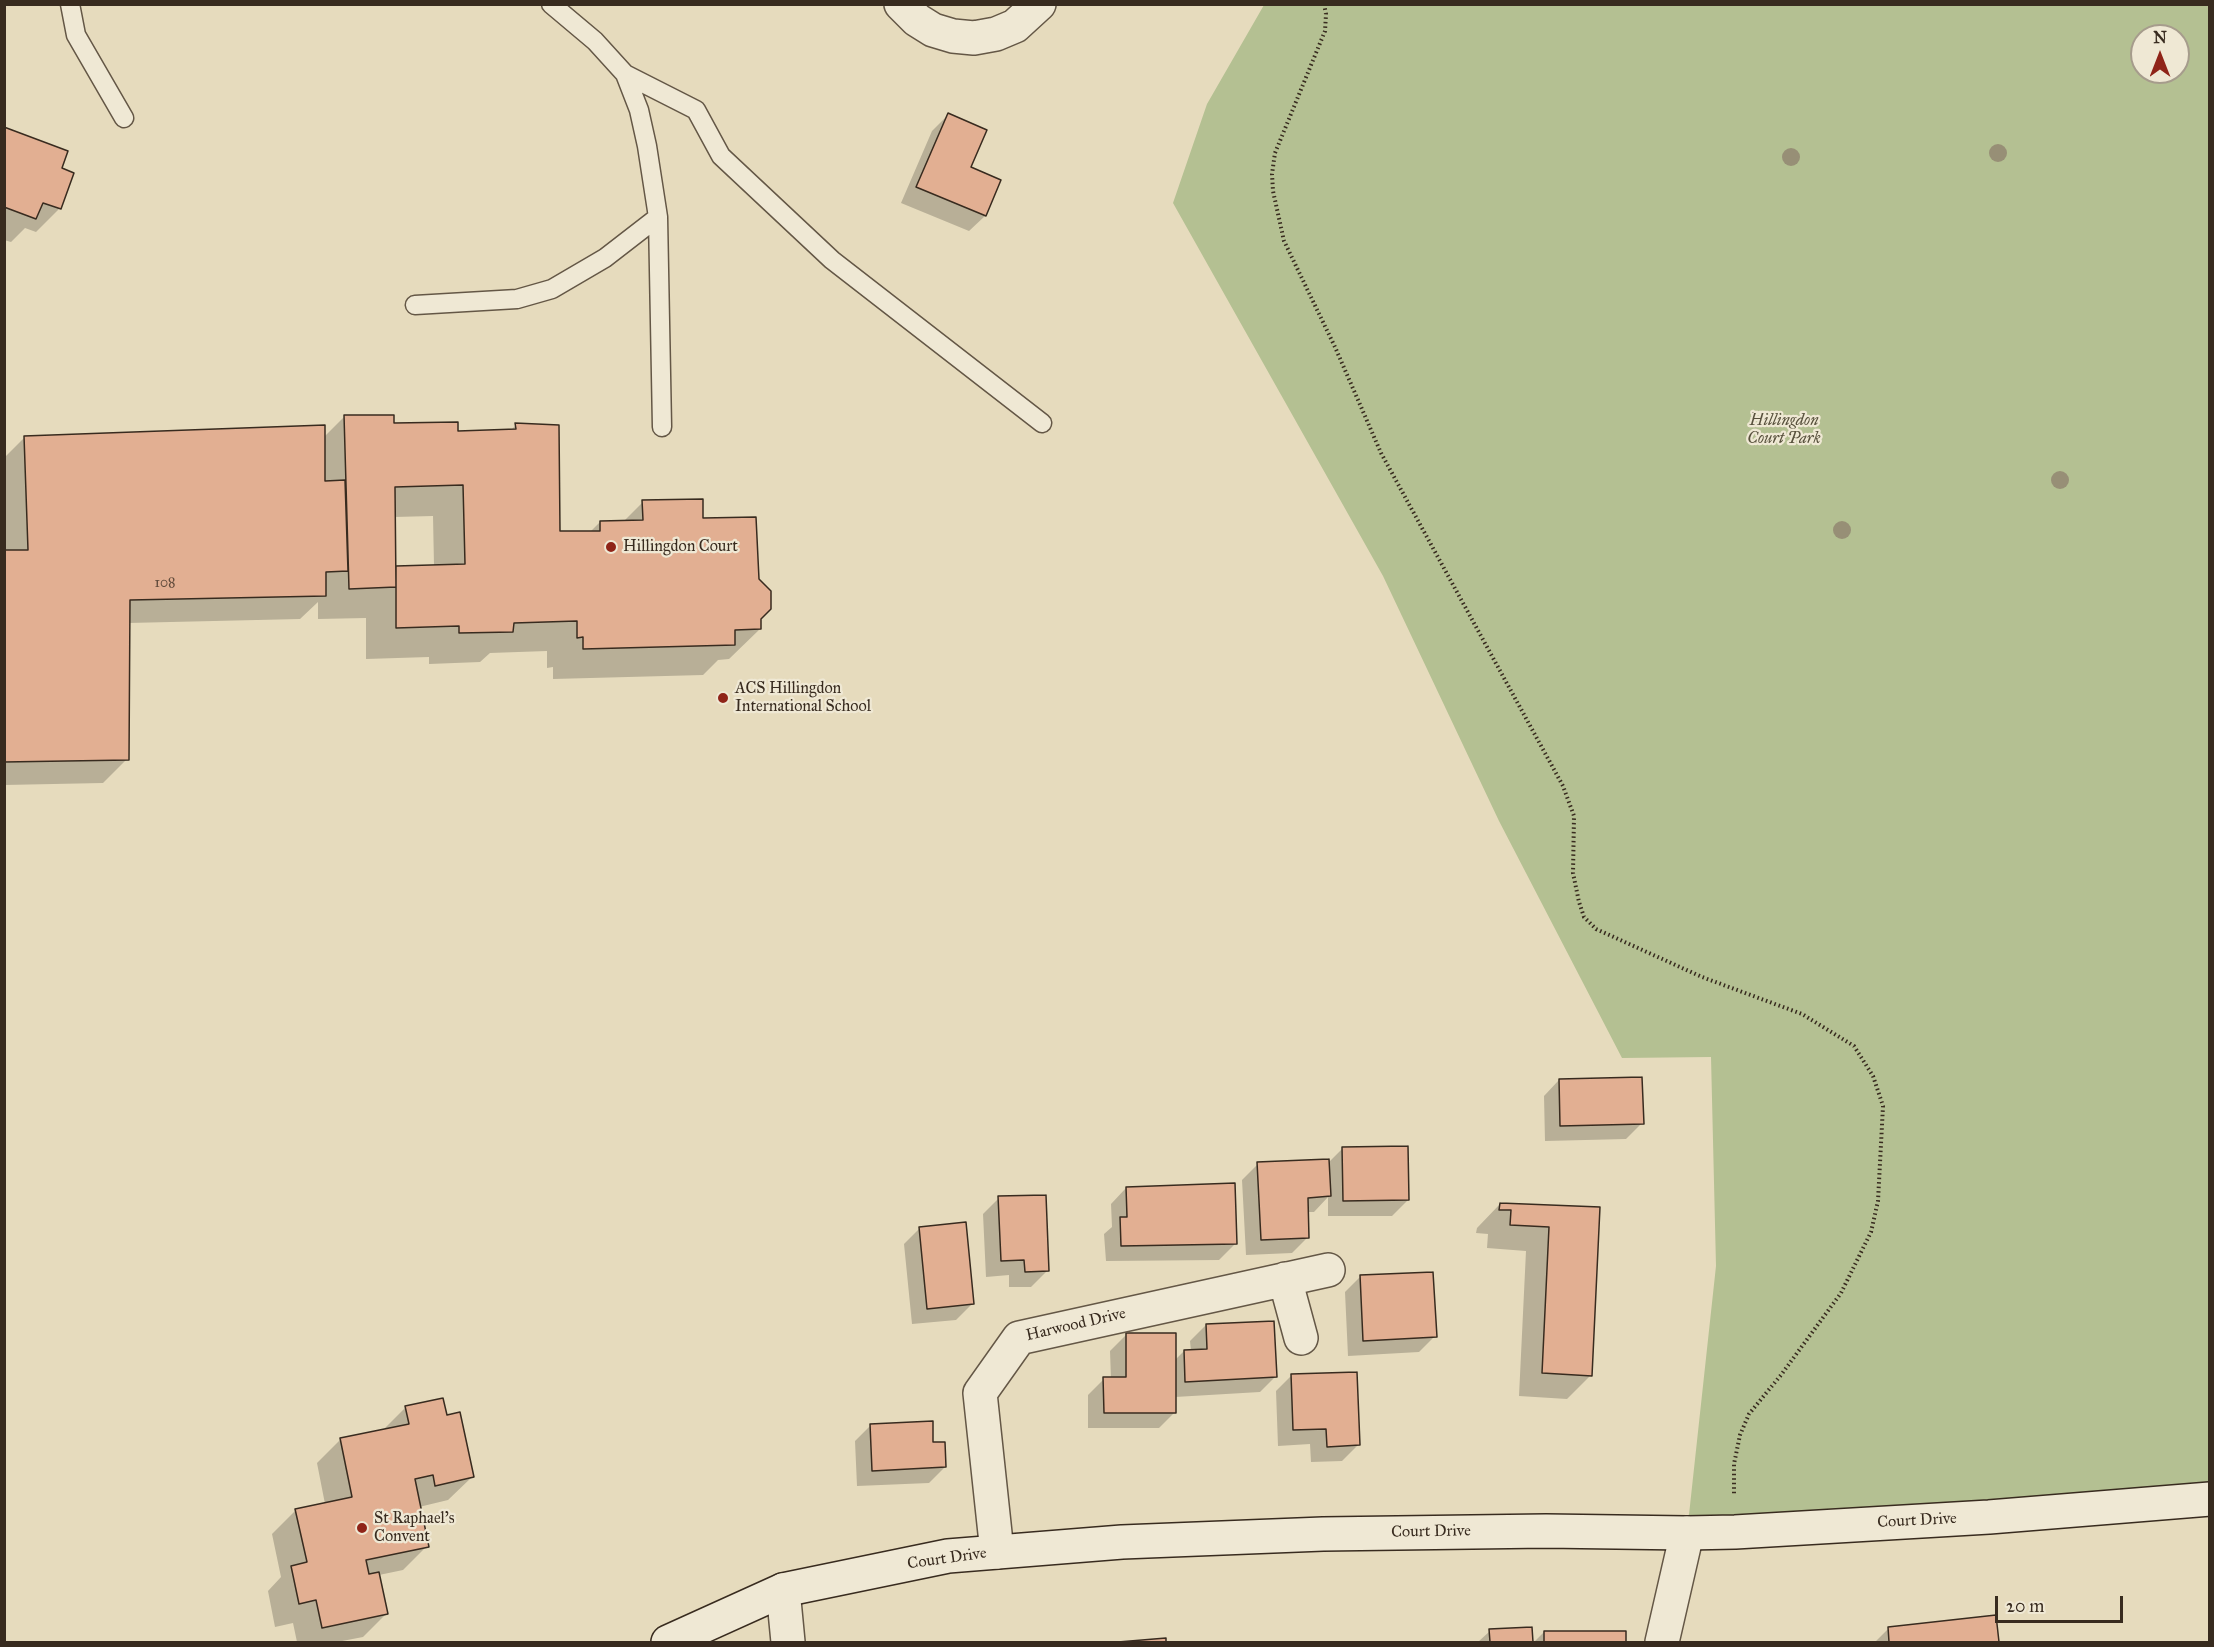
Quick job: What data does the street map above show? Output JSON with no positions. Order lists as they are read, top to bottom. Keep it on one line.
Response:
{"streets":{"street":["Harwood Drive","Court Drive"]},"crossings":[["Harwood Drive","Court Drive"]],"parks":["Hillingdon Court Park"],"places":["Hillingdon Court","ACS Hillingdon International School","St Raphael's Convent"],"house_numbers":["108"],"scale_bar":"20 m","north":"top"}
